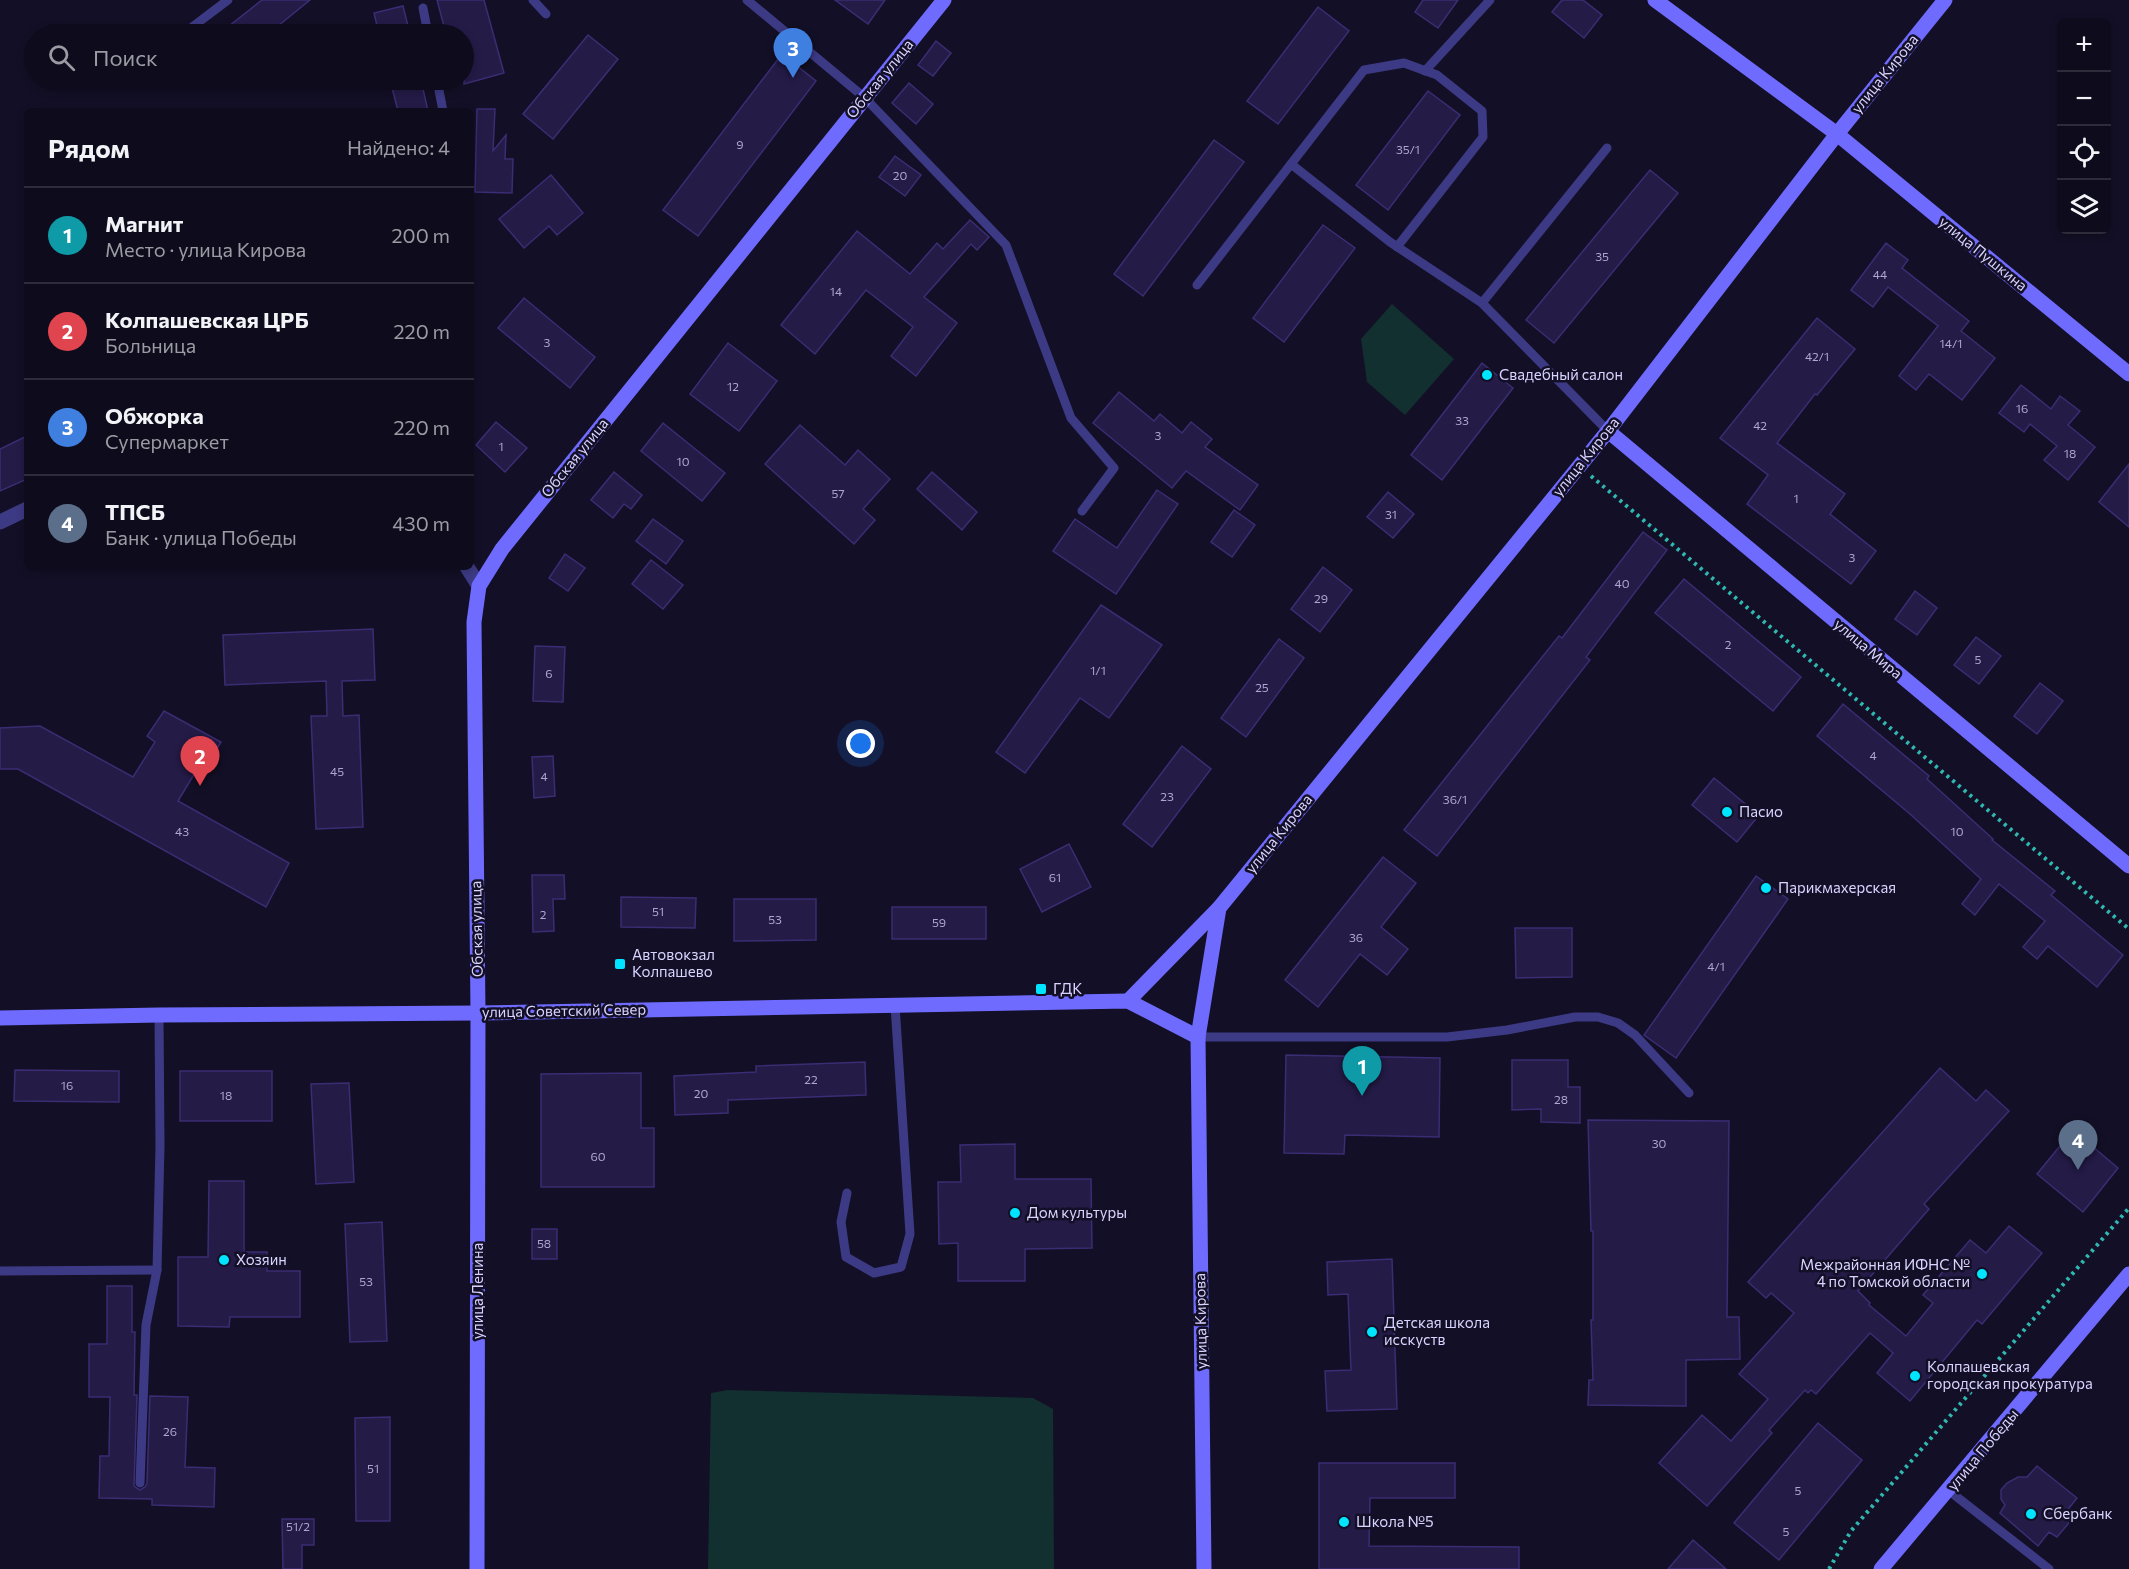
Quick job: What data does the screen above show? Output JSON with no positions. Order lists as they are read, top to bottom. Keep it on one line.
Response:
{"streets":{"street":["улица Кирова","Обская улица","улица Пушкина","улица Мира","улица Советский Север","улица Ленина","улица Победы"]},"crossings":[["улица Кирова","улица Пушкина"],["улица Кирова","улица Мира"],["улица Кирова","улица Советский Север"],["Обская улица","улица Советский Север"],["Обская улица","улица Ленина"],["улица Советский Север","улица Ленина"]],"places":{"other":["Свадебный салон","Пасио","Парикмахерская","Дом культуры","Хозяин","Межрайонная ИФНС № 4 по Томской области","Детская школа исскуств","Колпашевская городская прокуратура","Сбербанк","Школа №5"],"transit":["Автовокзал Колпашево","ГДК"]},"house_numbers":["9","35/1","20","35","44","14","3","14/1","42/1","12","16","33","42","3","1","18","10","57","1","31","3","40","29","2","5","1/1","6","25","4","45","4","23","36/1","43","10","61","51","2","53","59","36","4/1","22","16","20","18","28","30","60","58","53","26","51","5","51/2","5"],"page":{"map_buttons":["+","−"],"search":"Поиск","pins":["3","2","1","4"],"heading":["Рядом","Найдено: 4"],"list":[{"mark":"1","name":"Магнит","note":"Место · улица Кирова","value":"200 m"},{"mark":"2","name":"Колпашевская ЦРБ","note":"Больница","value":"220 m"},{"mark":"3","name":"Обжорка","note":"Супермаркет","value":"220 m"},{"mark":"4","name":"ТПСБ","note":"Банк · улица Победы","value":"430 m"}]}}
